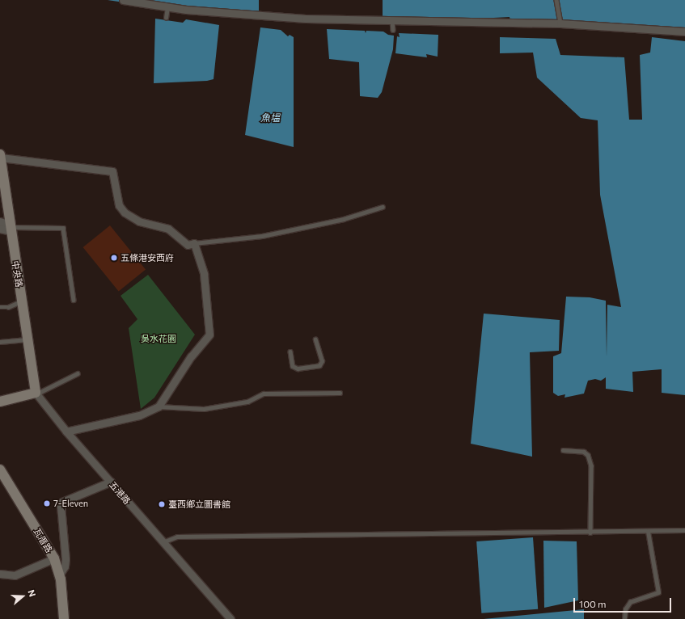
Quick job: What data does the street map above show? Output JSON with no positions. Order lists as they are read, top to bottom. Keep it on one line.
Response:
{"streets":{"street":["中央路","五港路","瓦厝路"]},"crossings":[["中央路","五港路"]],"water":["魚塭"],"parks":["吳水花園"],"places":["五條港安西府","7-Eleven","臺西鄉立圖書館"],"scale_bar":"100 m","north":"right"}
